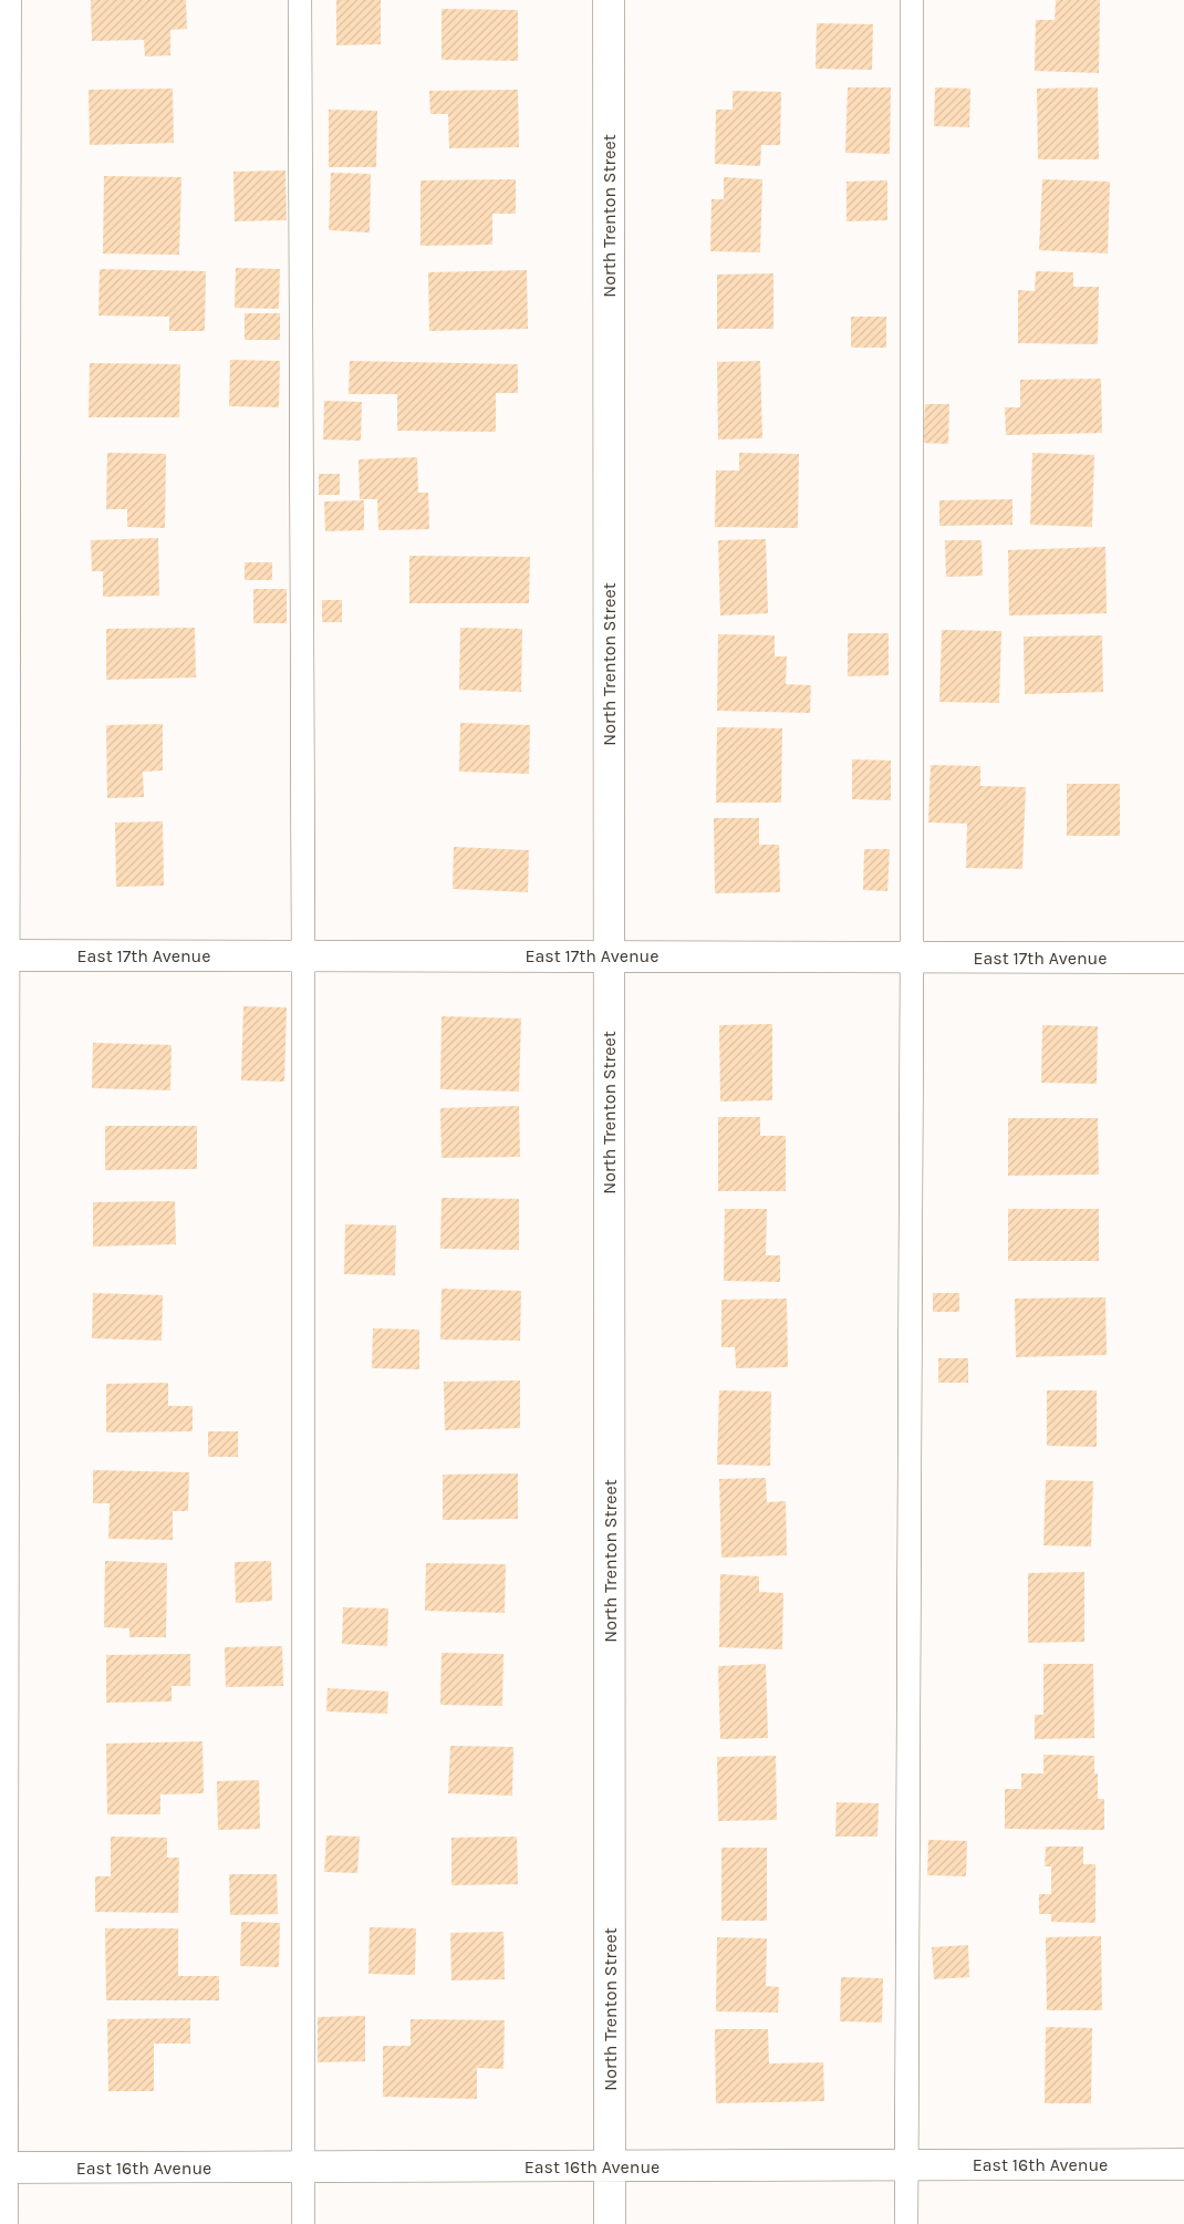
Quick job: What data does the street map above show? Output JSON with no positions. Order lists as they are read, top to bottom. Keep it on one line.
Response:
{"streets":{"street":["North Trenton Street","East 17th Avenue","East 16th Avenue"]},"crossings":[["North Trenton Street","East 17th Avenue"],["North Trenton Street","East 16th Avenue"]]}
